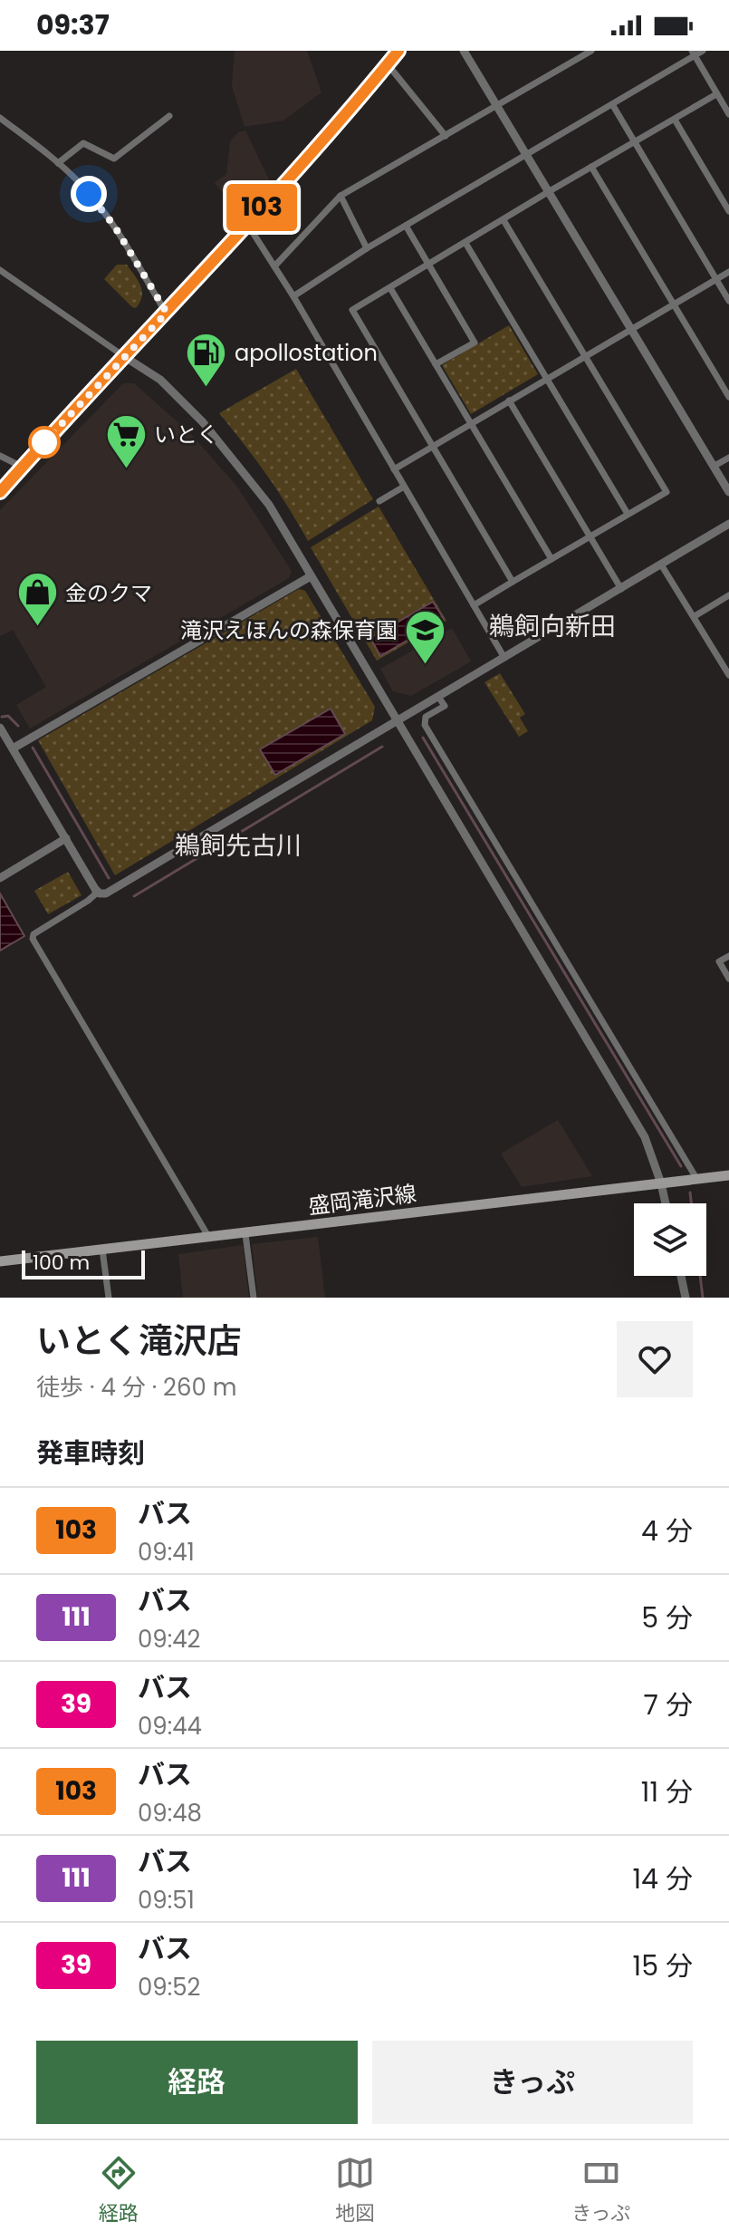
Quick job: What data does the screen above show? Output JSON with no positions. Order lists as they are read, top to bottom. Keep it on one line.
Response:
{"streets":{"main road":["盛岡滝沢線"]},"districts":["鵜飼向新田","鵜飼先古川"],"places":{"fuel station":["apollostation"],"supermarket":["いとく"],"shop":["金のクマ"],"school or university":["滝沢えほんの森保育園"]},"lines":["bus line 103"],"scale_bar":"100 m","page":{"status":"09:37","on_map":"103","scale":"100 m","heading":[["いとく滝沢店","徒歩 · 4 分 · 260 m"],"発車時刻"],"list":[{"mark":"103","name":"バス","note":"09:41","value":"4 分"},{"mark":"111","name":"バス","note":"09:42","value":"5 分"},{"mark":"39","name":"バス","note":"09:44","value":"7 分"},{"mark":"103","name":"バス","note":"09:48","value":"11 分"},{"mark":"111","name":"バス","note":"09:51","value":"14 分"},{"mark":"39","name":"バス","note":"09:52","value":"15 分"}],"buttons":["経路","きっぷ"],"tabs":["経路","地図","きっぷ"]}}
